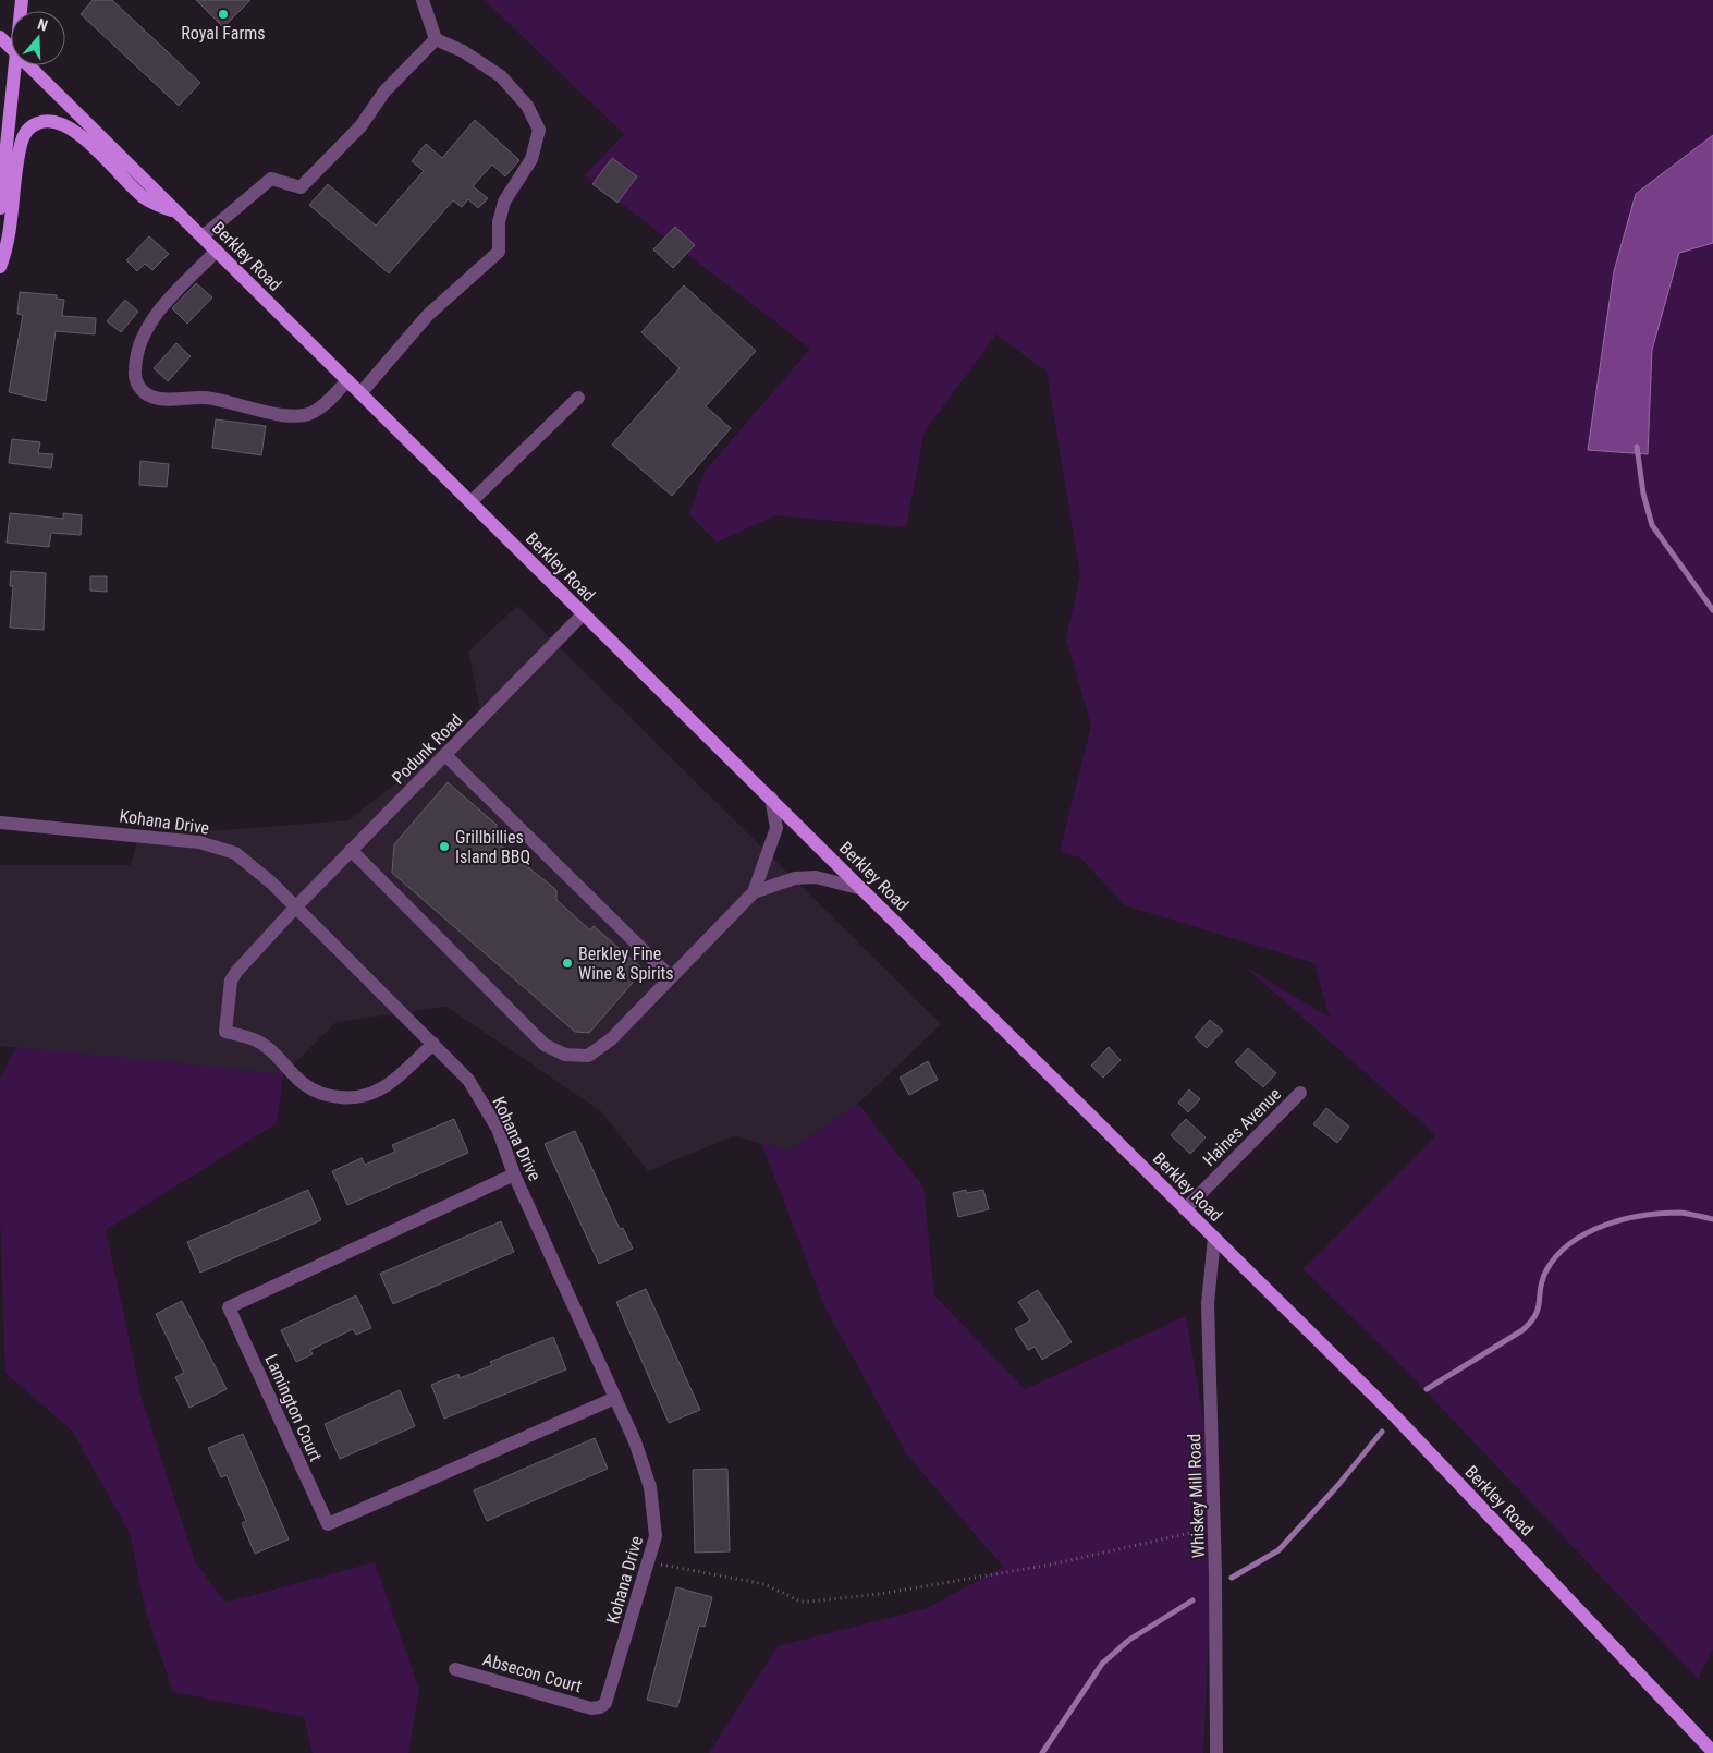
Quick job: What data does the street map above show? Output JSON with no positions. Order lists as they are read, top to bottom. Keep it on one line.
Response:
{"streets":{"main road":["Berkley Road"],"street":["Podunk Road","Kohana Drive","Haines Avenue","Lamington Court","Whiskey Mill Road","Absecon Court"]},"crossings":[["Berkley Road","Podunk Road"],["Berkley Road","Haines Avenue"],["Berkley Road","Whiskey Mill Road"],["Podunk Road","Kohana Drive"],["Kohana Drive","Lamington Court"],["Kohana Drive","Absecon Court"]],"places":["Royal Farms","Grillbillies Island BBQ","Berkley Fine Wine & Spirits"],"north":"top"}
